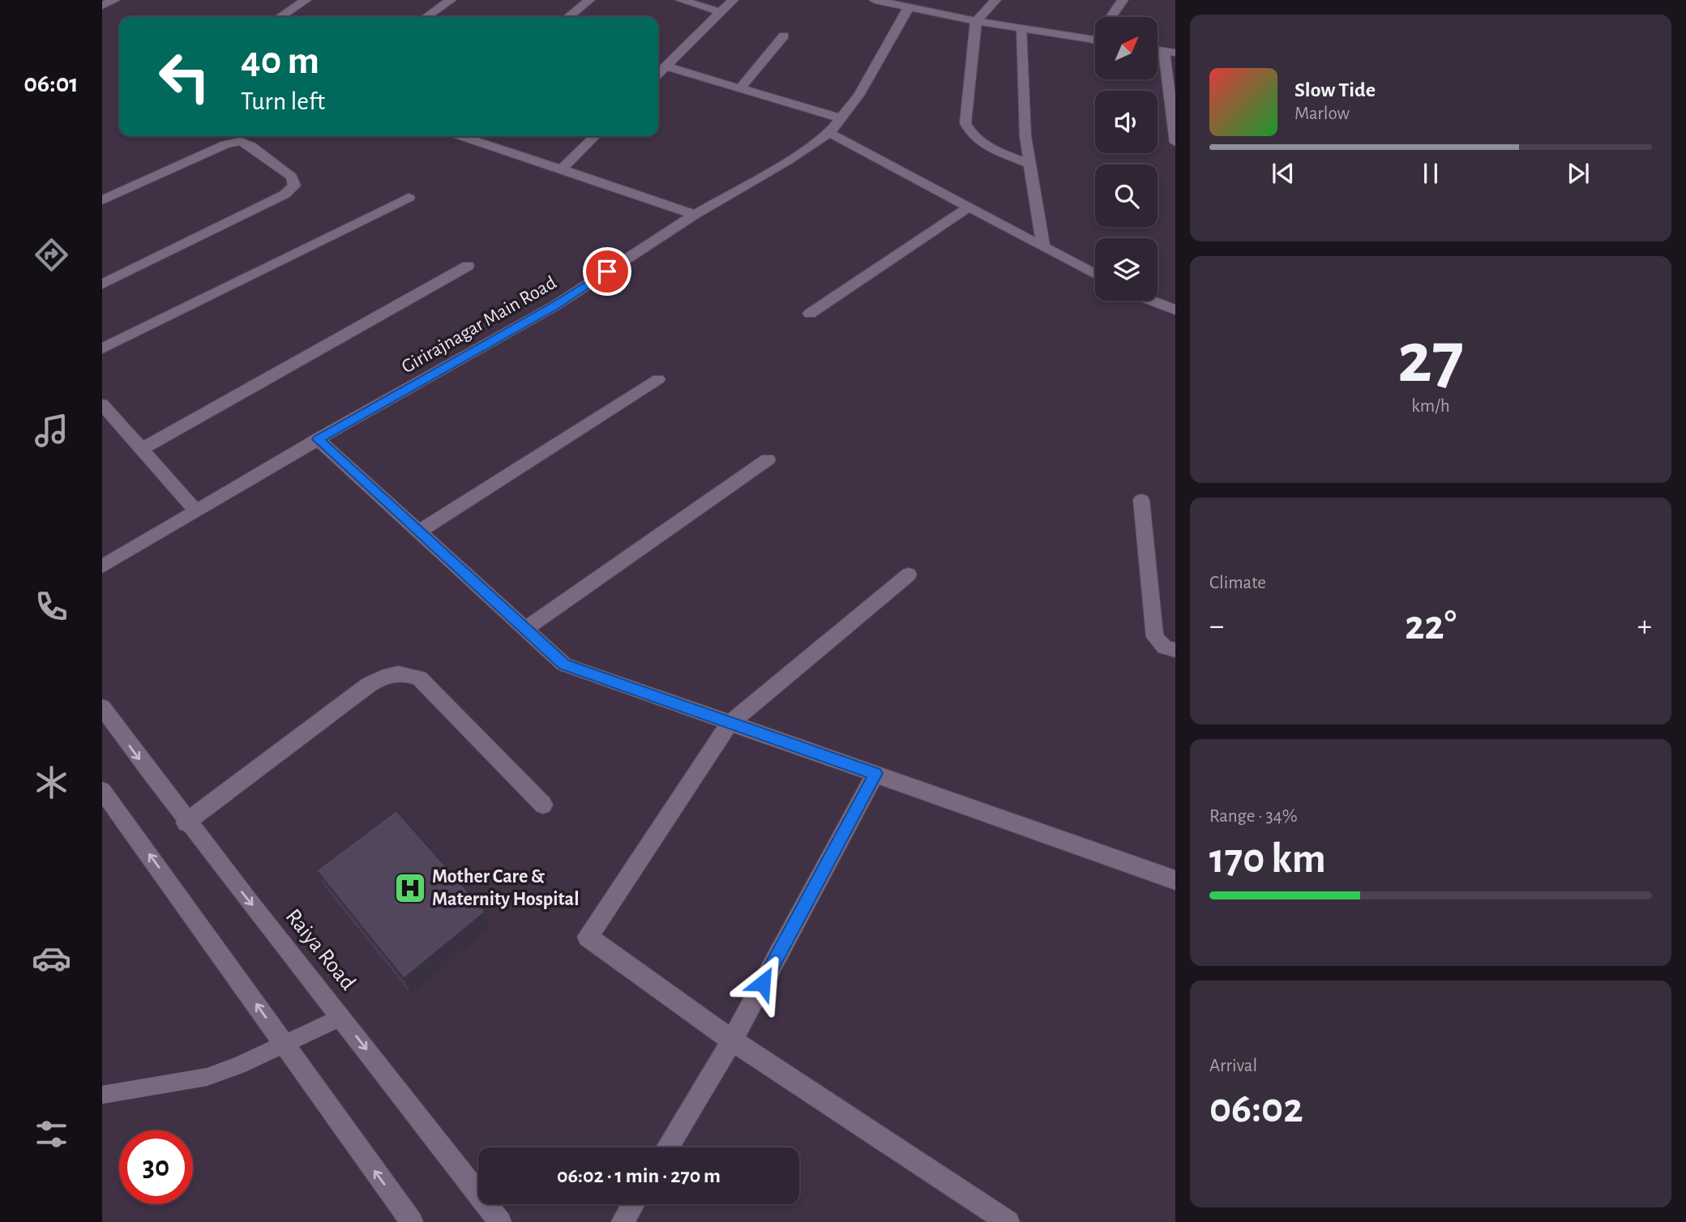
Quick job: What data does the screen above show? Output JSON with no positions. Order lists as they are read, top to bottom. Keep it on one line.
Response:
{"streets":{"street":["Girirajnagar Main Road","Raiya Road"]},"places":{"hospital":["Mother Care & Maternity Hospital"]},"north":"top right","page":{"tabs":"06:01","turn":["40 m","Turn left"],"song":["Slow Tide","Marlow"],"tile":[["27","km/h"],"Climate",["Range · 34%","170 km"],["Arrival","06:02"]],"heat":["−","22°","+"],"limit":"30","trip":"06:02 · 1 min · 270 m"}}
